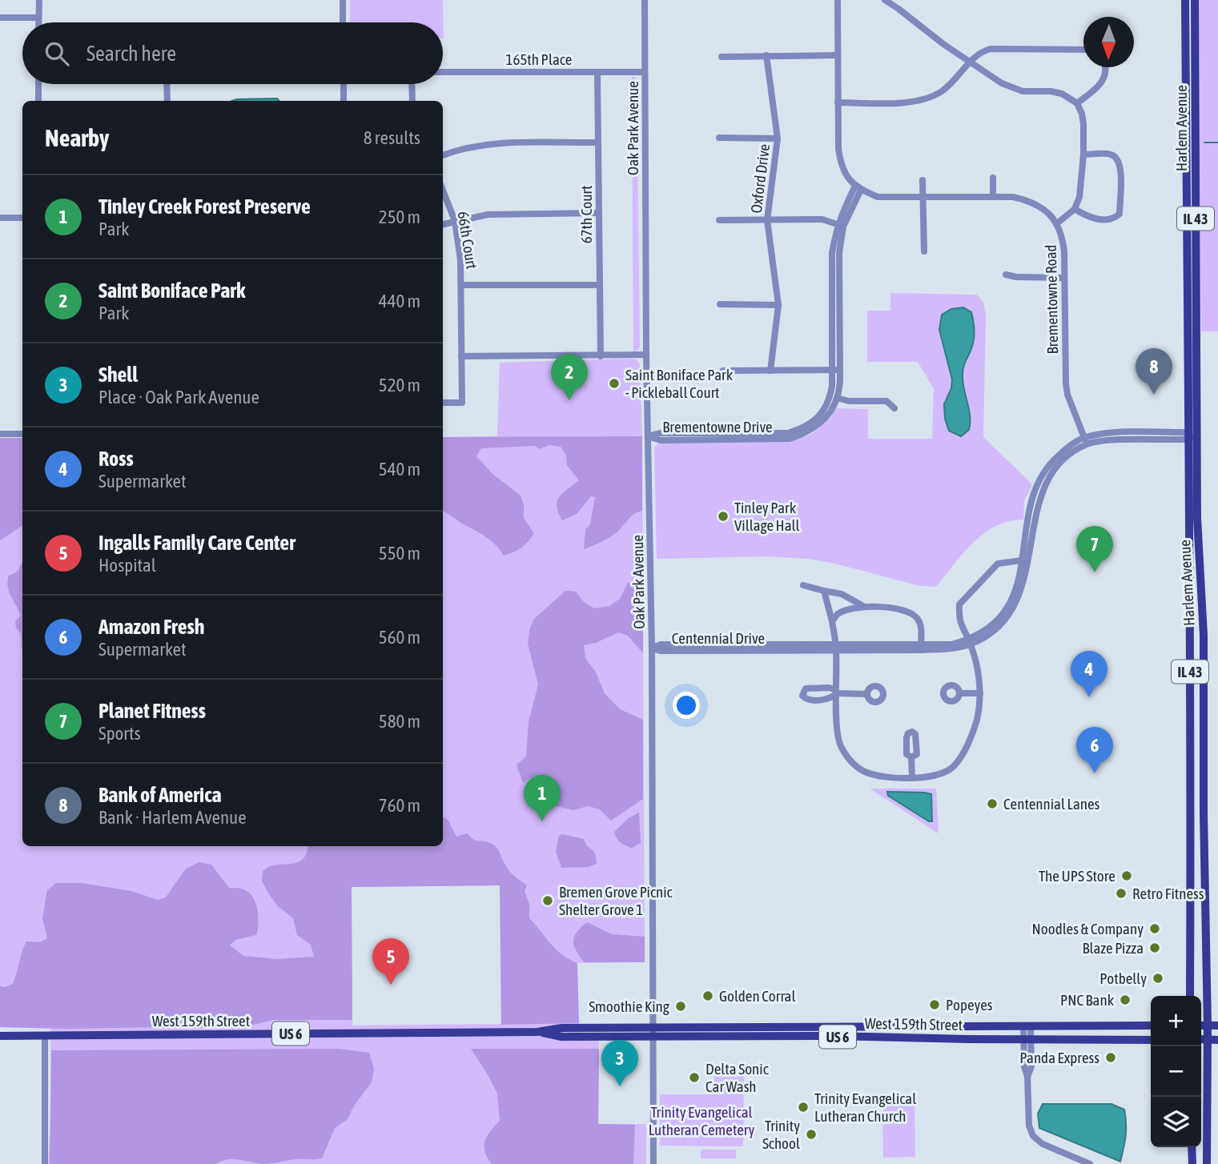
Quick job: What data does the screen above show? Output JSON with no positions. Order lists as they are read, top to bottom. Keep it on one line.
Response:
{"streets":{"main road":["Harlem Avenue","IL 43","West 159th Street","US 6"],"street":["165th Place","Oak Park Avenue","Oxford Drive","67th Court","66th Court","Brementowne Road","Brementowne Drive","Centennial Drive"]},"crossings":[["165th Place","Oak Park Avenue"],["165th Place","67th Court"],["Oak Park Avenue","Brementowne Drive"],["Oak Park Avenue","Centennial Drive"],["Oak Park Avenue","West 159th Street"],["Brementowne Road","Brementowne Drive"],["Brementowne Road","Centennial Drive"]],"parks":["Trinity Evangelical Lutheran Cemetery"],"places":["Saint Boniface Park - Pickleball Court","Tinley Park Village Hall","Centennial Lanes","The UPS Store","Retro Fitness","Bremen Grove Picnic Shelter Grove 1","Noodles & Company","Blaze Pizza","Potbelly","Golden Corral","PNC Bank","Popeyes","Smoothie King","Panda Express","Delta Sonic Car Wash","Trinity Evangelical Lutheran Church","Trinity School"],"north":"bottom","page":{"search":"Search here","heading":["Nearby","8 results"],"list":[{"mark":"1","name":"Tinley Creek Forest Preserve","note":"Park","value":"250 m"},{"mark":"2","name":"Saint Boniface Park","note":"Park","value":"440 m"},{"mark":"3","name":"Shell","note":"Place · Oak Park Avenue","value":"520 m"},{"mark":"4","name":"Ross","note":"Supermarket","value":"540 m"},{"mark":"5","name":"Ingalls Family Care Center","note":"Hospital","value":"550 m"},{"mark":"6","name":"Amazon Fresh","note":"Supermarket","value":"560 m"},{"mark":"7","name":"Planet Fitness","note":"Sports","value":"580 m"},{"mark":"8","name":"Bank of America","note":"Bank · Harlem Avenue","value":"760 m"}],"pins":["8","2","7","4","6","1","5","3"],"map_buttons":["+","−"]}}
